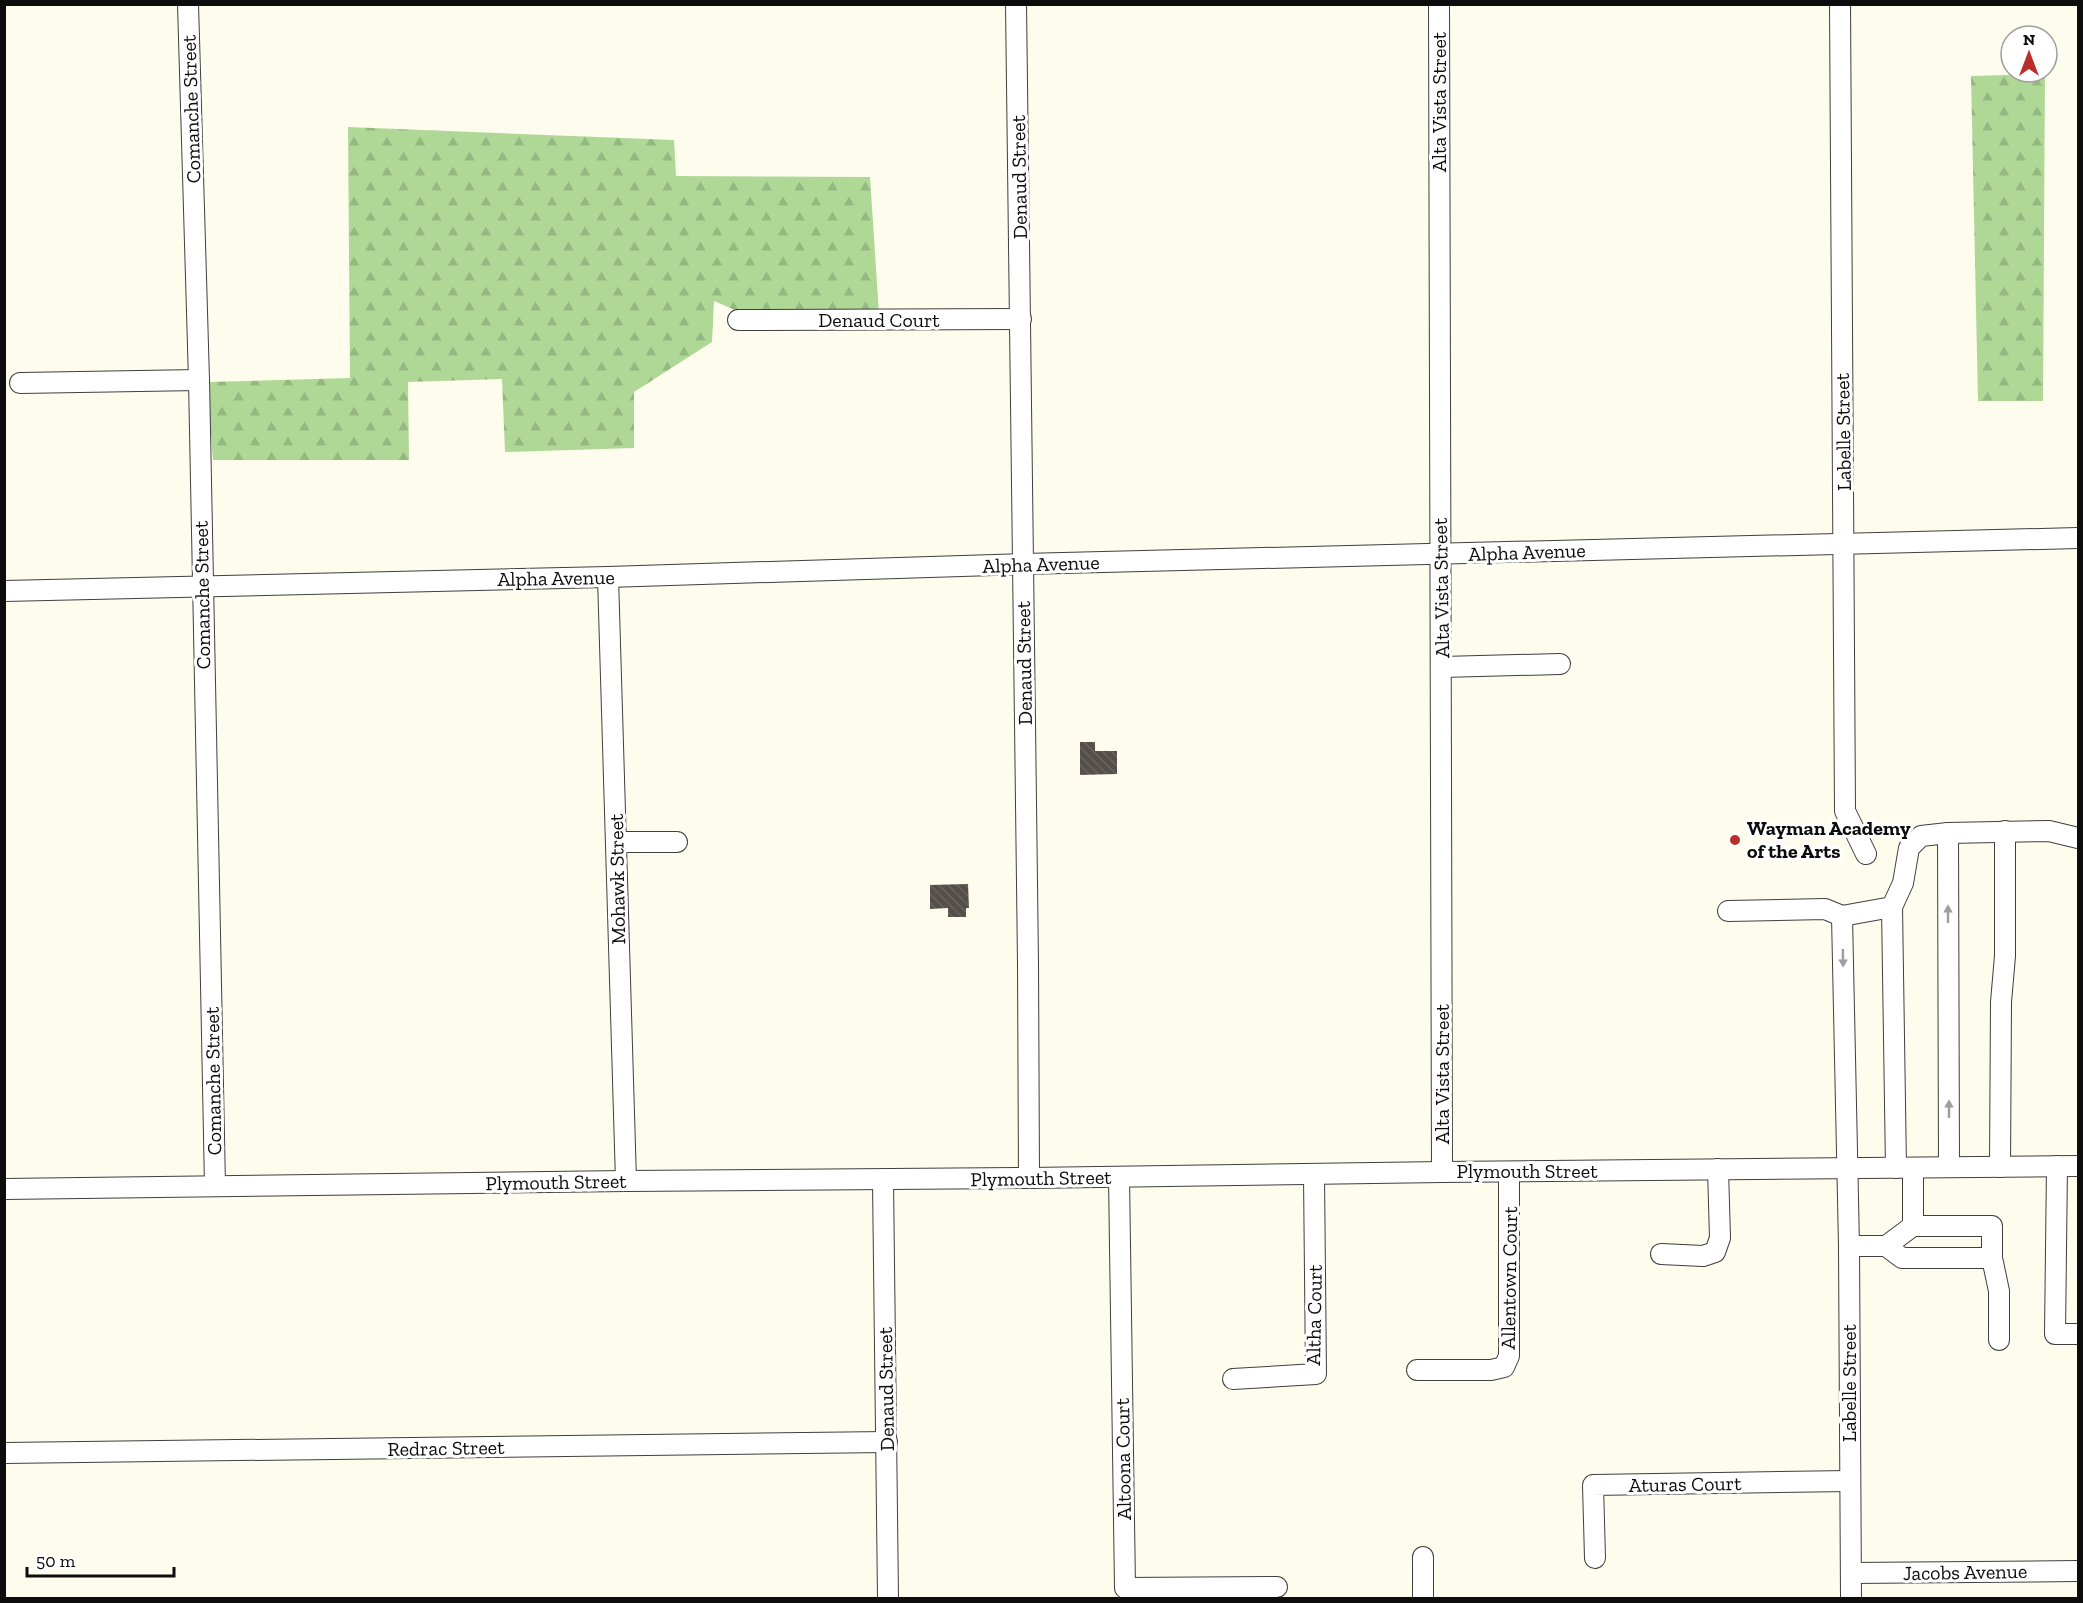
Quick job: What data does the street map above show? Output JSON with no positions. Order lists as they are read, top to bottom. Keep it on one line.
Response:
{"streets":{"street":["Alta Vista Street","Comanche Street","Denaud Street","Denaud Court","Labelle Street","Alpha Avenue","Mohawk Street","Plymouth Street","Allentown Court","Altha Court","Redrac Street","Altoona Court","Aturas Court","Jacobs Avenue"]},"crossings":[["Alta Vista Street","Alpha Avenue"],["Alta Vista Street","Plymouth Street"],["Comanche Street","Alpha Avenue"],["Comanche Street","Plymouth Street"],["Denaud Street","Denaud Court"],["Denaud Street","Alpha Avenue"],["Denaud Street","Plymouth Street"],["Denaud Street","Redrac Street"],["Labelle Street","Alpha Avenue"],["Labelle Street","Plymouth Street"],["Labelle Street","Aturas Court"],["Labelle Street","Jacobs Avenue"],["Alpha Avenue","Mohawk Street"],["Mohawk Street","Plymouth Street"],["Plymouth Street","Allentown Court"],["Plymouth Street","Altha Court"],["Plymouth Street","Altoona Court"]],"places":["Wayman Academy of the Arts"],"scale_bar":"50 m","north":"top"}
